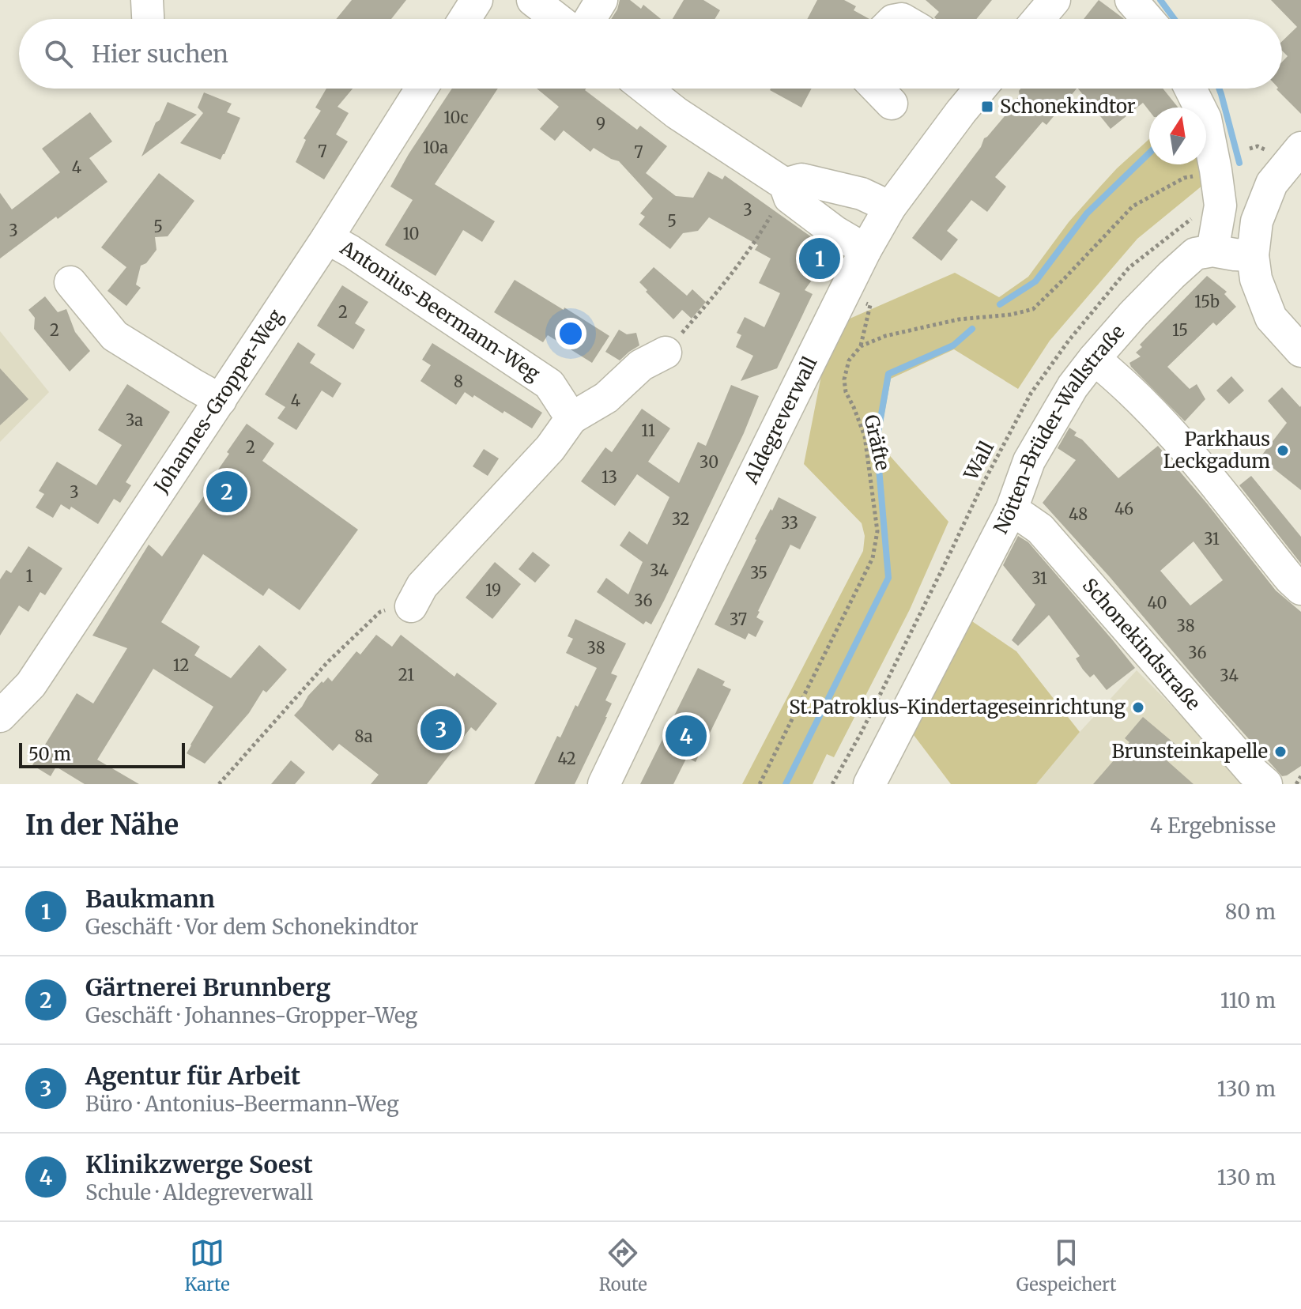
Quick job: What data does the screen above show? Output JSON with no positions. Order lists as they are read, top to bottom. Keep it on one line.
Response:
{"streets":{"street":["Antonius-Beermann-Weg","Johannes-Gropper-Weg","Aldegreverwall","Nötten-Brüder-Wallstraße","Schonekindstraße"],"path":["Gräfte","Wall"]},"crossings":[["Antonius-Beermann-Weg","Johannes-Gropper-Weg"],["Nötten-Brüder-Wallstraße","Schonekindstraße"]],"places":{"transit":["Schonekindtor"],"other":["Parkhaus Leckgadum","St.Patroklus-Kindertageseinrichtung","Brunsteinkapelle"]},"house_numbers":["10c","9","10a","7","7","4","3","5","5","3","10","15b","2","2","15","8","4","3a","11","2","30","13","3","46","48","32","33","31","34","35","1","31","19","36","40","37","38","38","36","12","21","34","8a","42"],"scale_bar":"50 m","north":"top","page":{"search":"Hier suchen","pins":["1","2","3","4"],"scale":"50 m","heading":["In der Nähe","4 Ergebnisse"],"list":[{"mark":"1","name":"Baukmann","note":"Geschäft · Vor dem Schonekindtor","value":"80 m"},{"mark":"2","name":"Gärtnerei Brunnberg","note":"Geschäft · Johannes-Gropper-Weg","value":"110 m"},{"mark":"3","name":"Agentur für Arbeit","note":"Büro · Antonius-Beermann-Weg","value":"130 m"},{"mark":"4","name":"Klinikzwerge Soest","note":"Schule · Aldegreverwall","value":"130 m"}],"nav":["Karte","Route","Gespeichert"]}}
